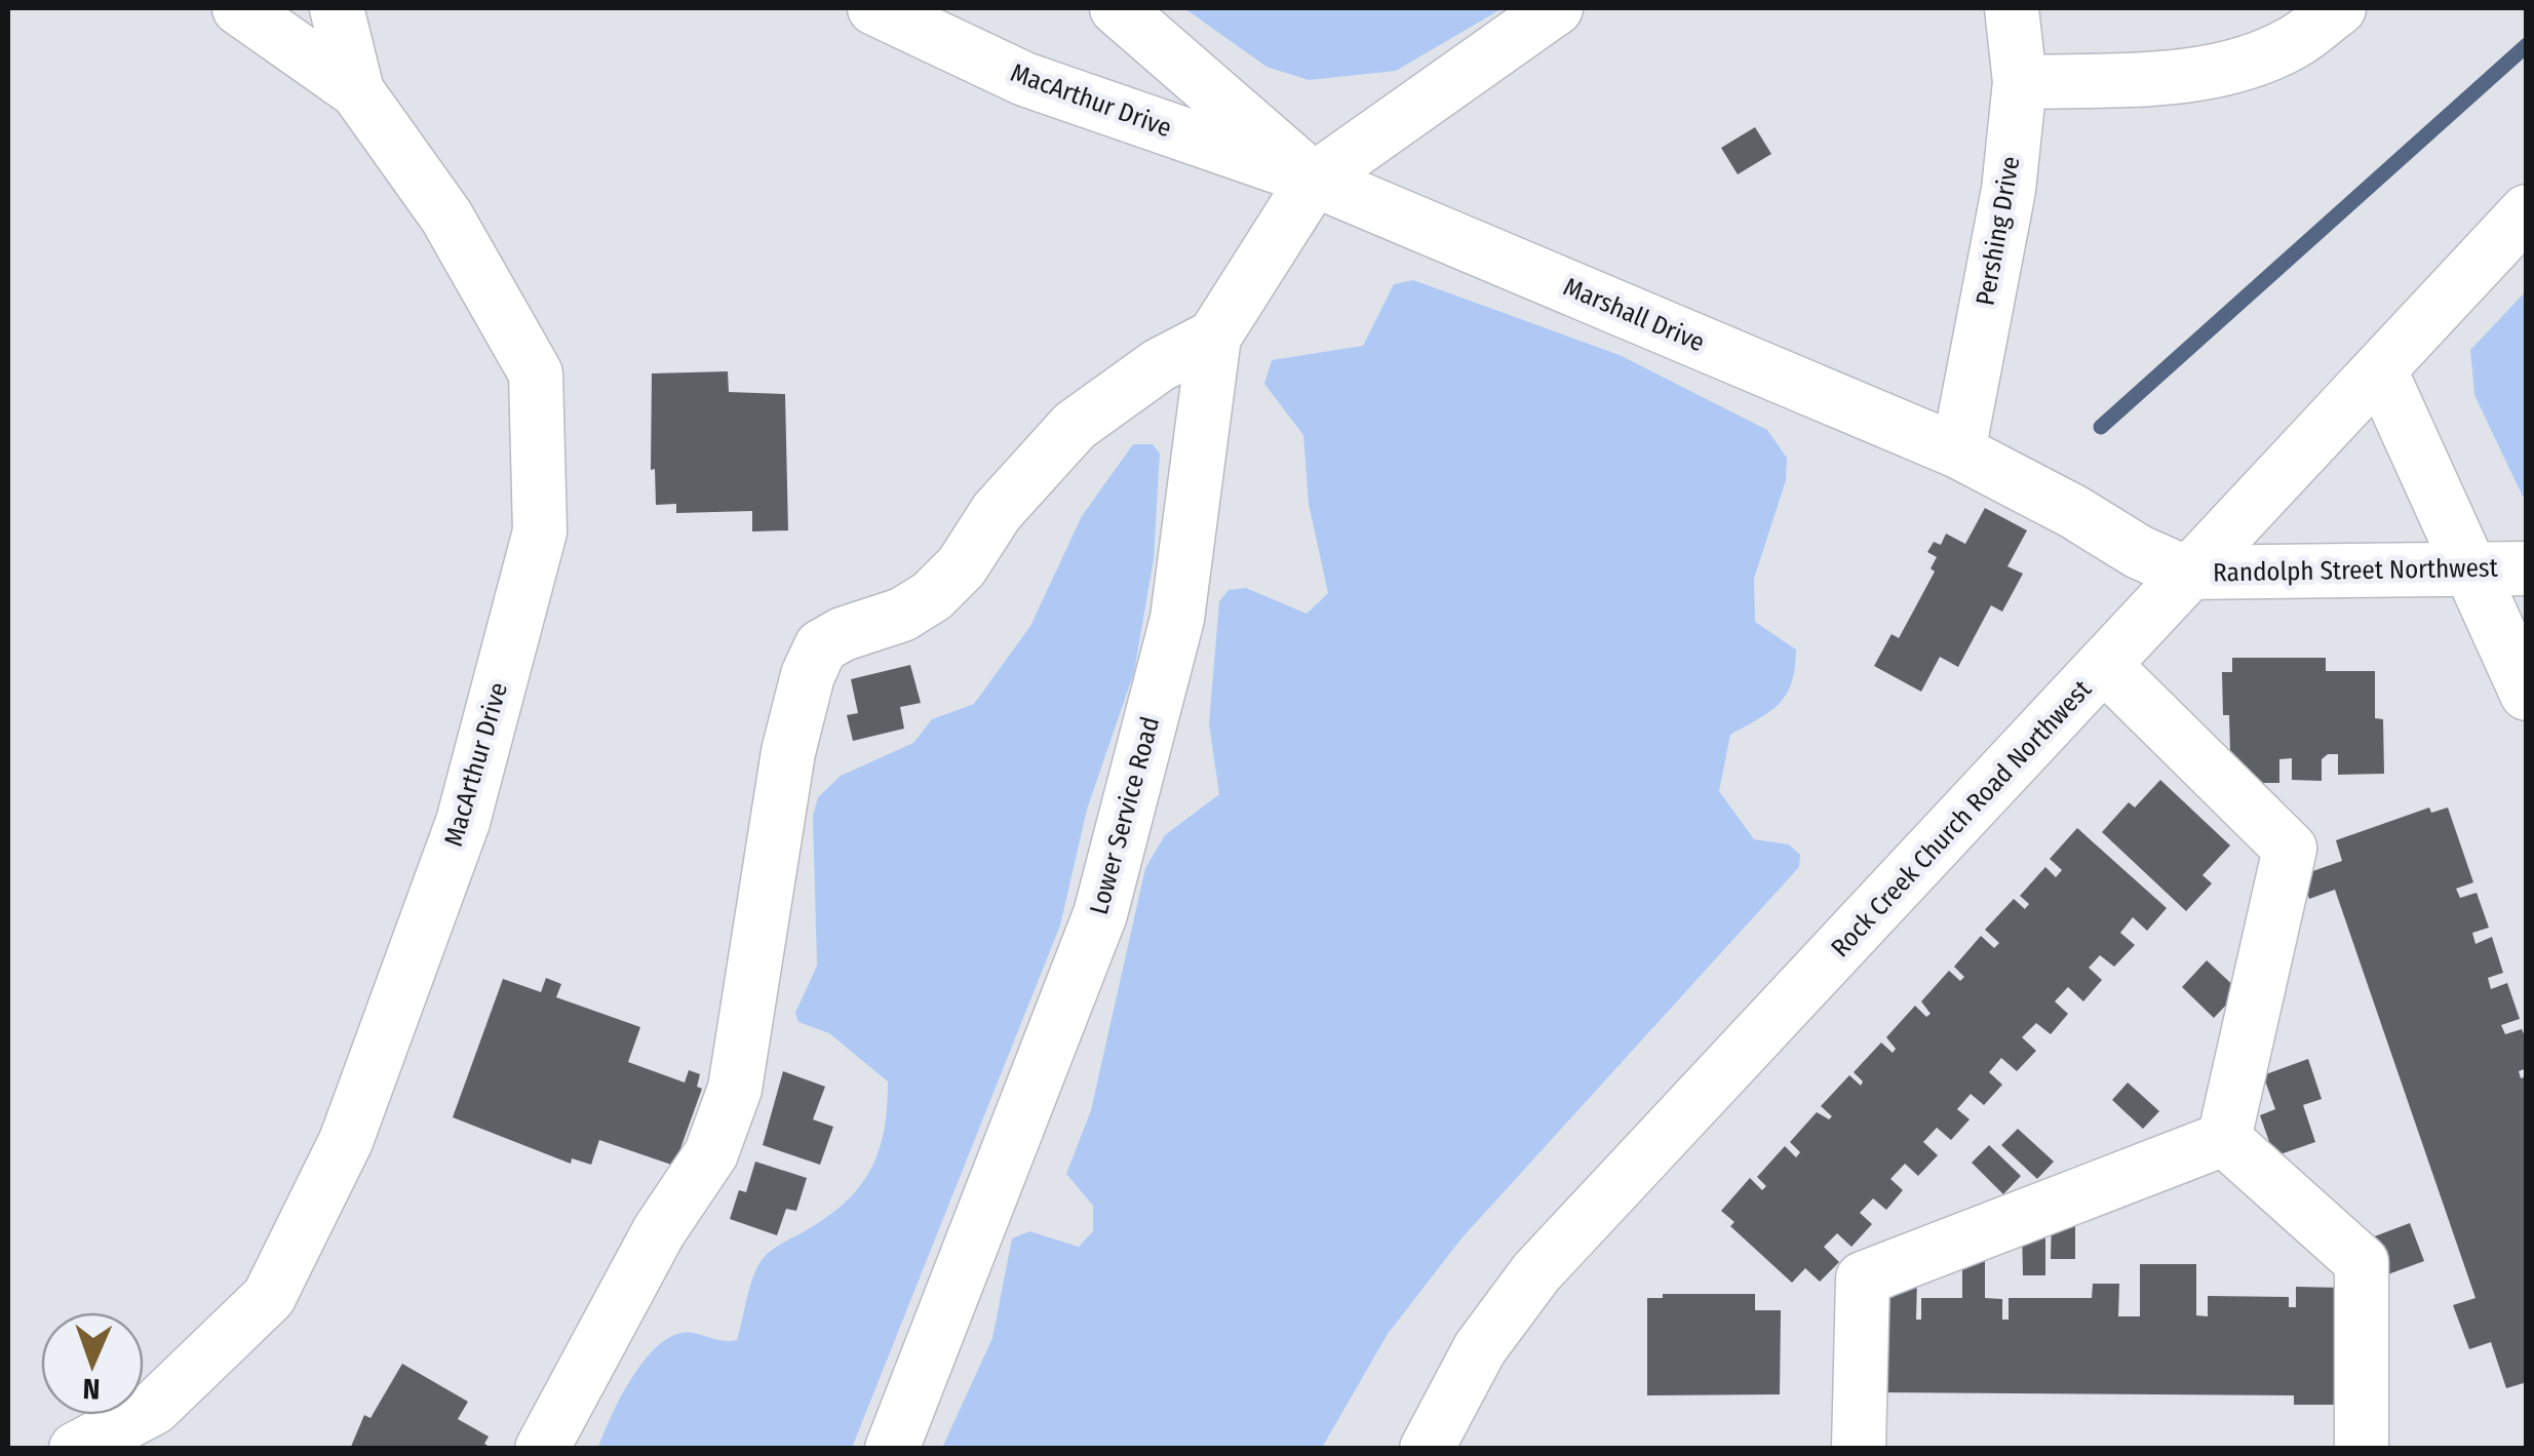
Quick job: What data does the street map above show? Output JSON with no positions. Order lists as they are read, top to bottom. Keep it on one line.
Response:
{"streets":{"street":["MacArthur Drive","Pershing Drive","Marshall Drive","Randolph Street Northwest","Lower Service Road","Rock Creek Church Road Northwest"]},"crossings":[["MacArthur Drive","Marshall Drive"],["MacArthur Drive","Lower Service Road"],["Pershing Drive","Marshall Drive"],["Marshall Drive","Randolph Street Northwest"],["Marshall Drive","Lower Service Road"],["Marshall Drive","Rock Creek Church Road Northwest"],["Randolph Street Northwest","Rock Creek Church Road Northwest"]],"north":"bottom"}
